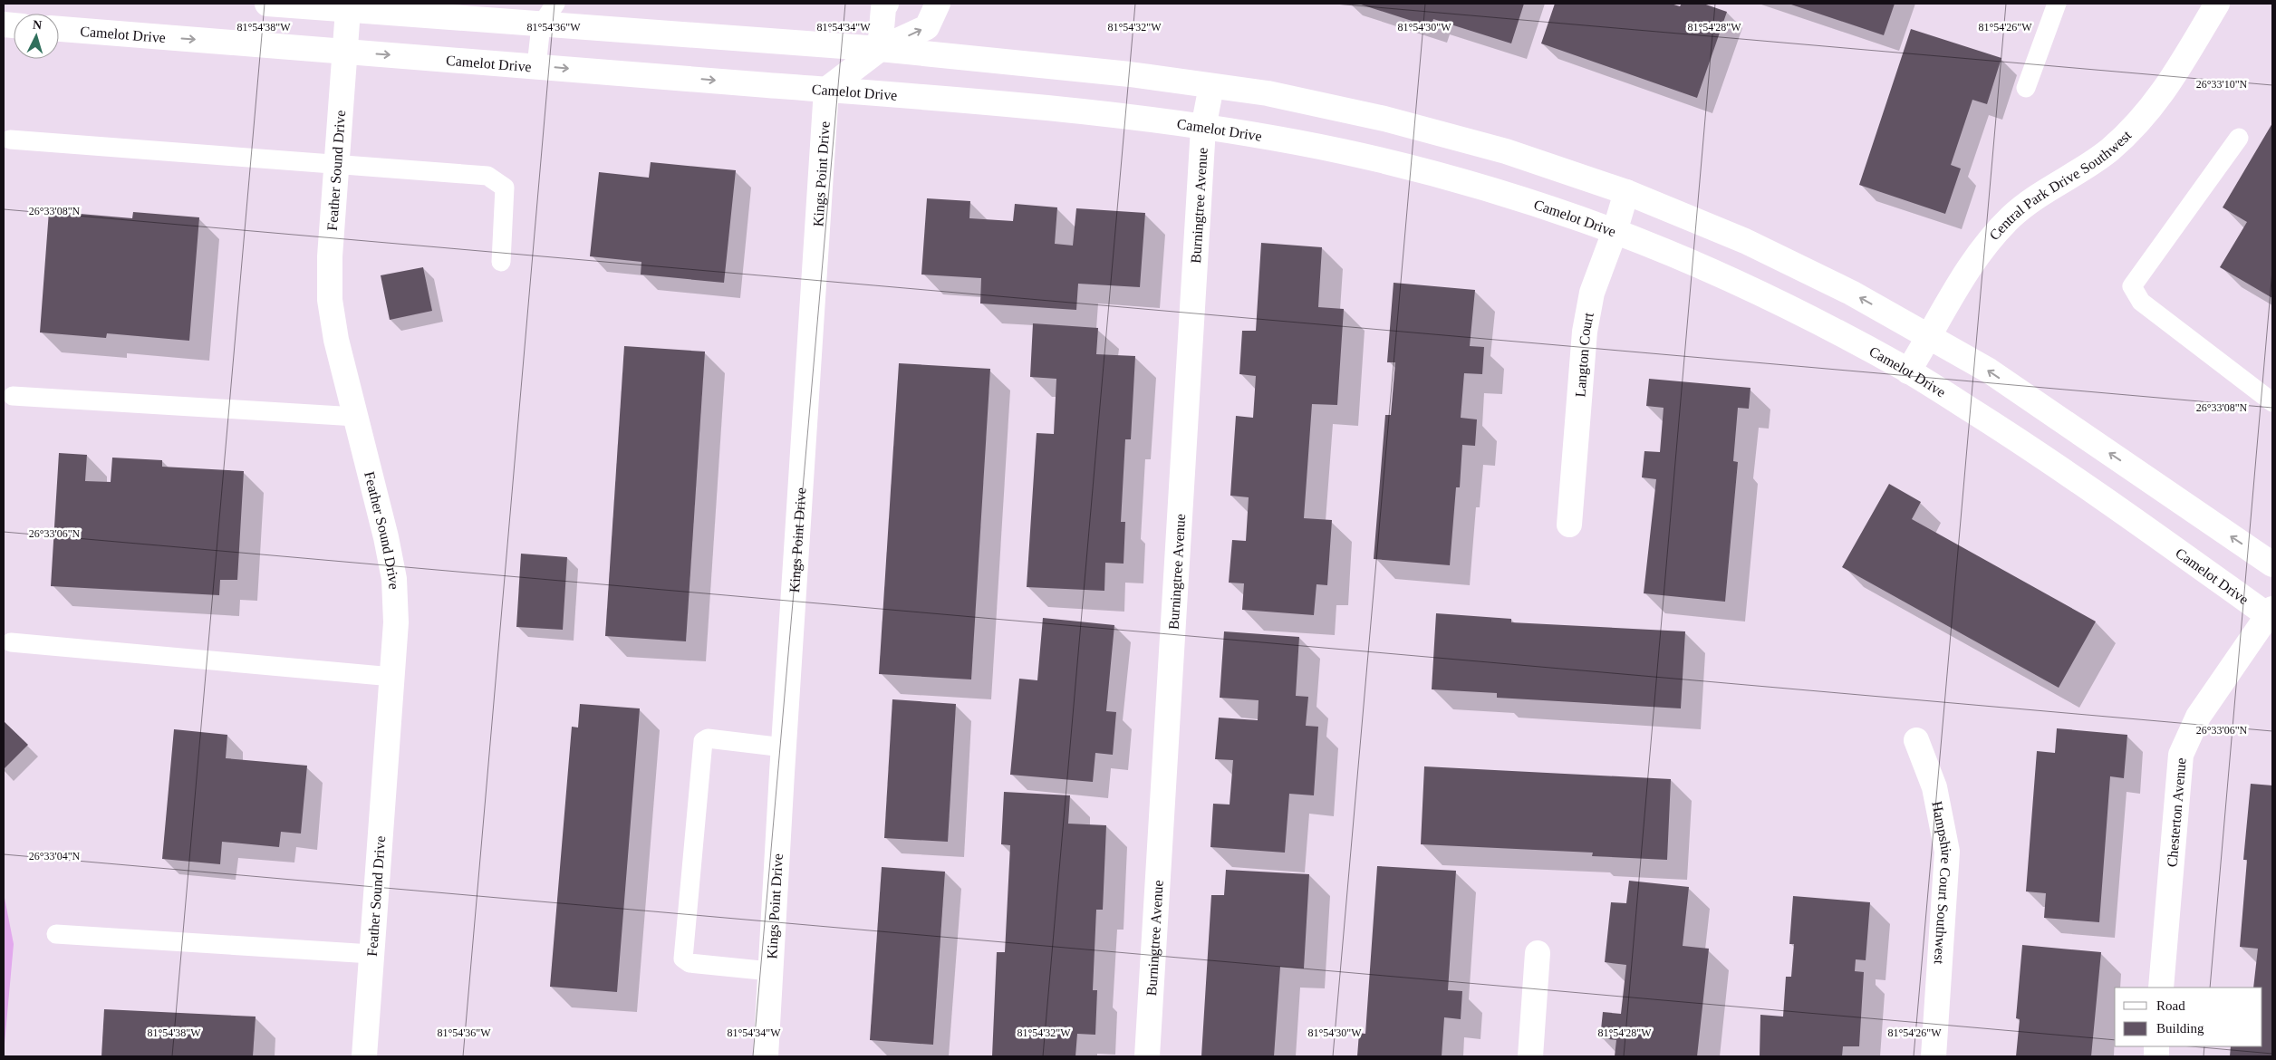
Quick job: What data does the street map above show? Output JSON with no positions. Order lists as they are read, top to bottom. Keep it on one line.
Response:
{"streets":{"street":["Camelot Drive","Feather Sound Drive","Kings Point Drive","Central Park Drive Southwest","Burningtree Avenue","Langton Court","Chesterton Avenue","Hampshire Court Southwest"]},"crossings":[["Camelot Drive","Feather Sound Drive"],["Camelot Drive","Kings Point Drive"],["Camelot Drive","Central Park Drive Southwest"],["Camelot Drive","Burningtree Avenue"],["Camelot Drive","Langton Court"],["Camelot Drive","Chesterton Avenue"]],"legend":["Road","Building"],"north":"top","coordinates":["81°54'38\"W","81°54'36\"W","81°54'34\"W","81°54'32\"W","81°54'30\"W","81°54'28\"W","81°54'26\"W","26°33'10\"N","26°33'08\"N","26°33'06\"N","26°33'04\"N"]}
